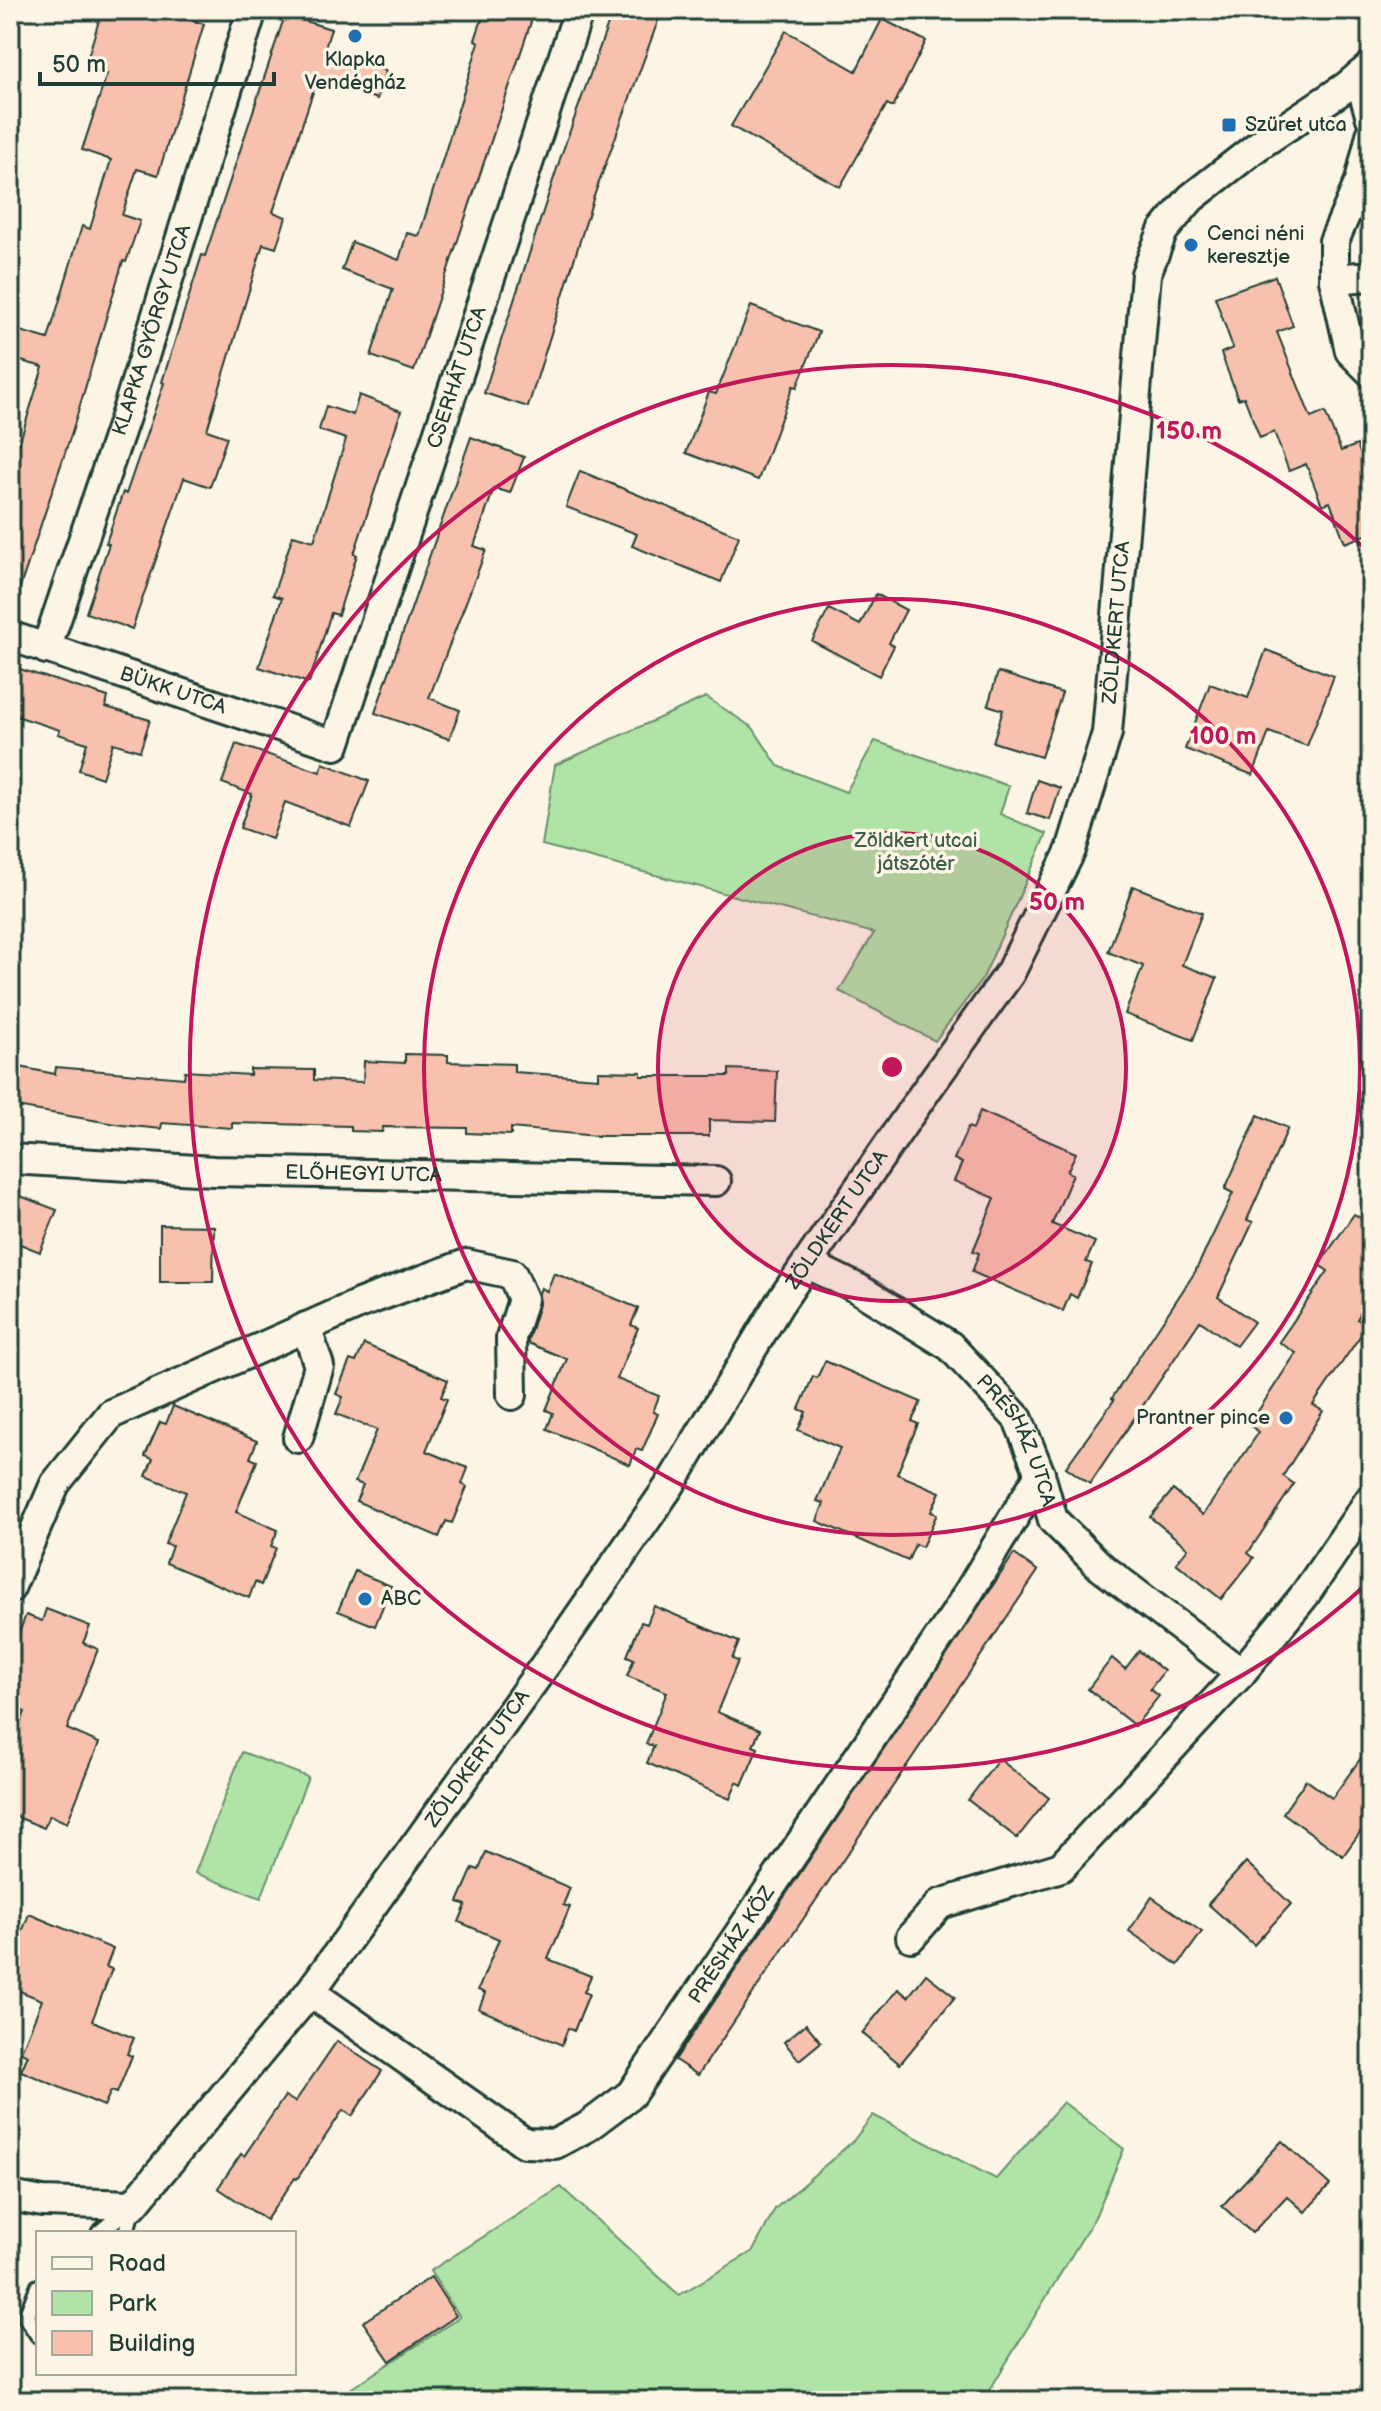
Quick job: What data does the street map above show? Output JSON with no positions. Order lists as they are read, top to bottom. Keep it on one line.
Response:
{"streets":{"street":["KLAPKA GYÖRGY UTCA","CSERHÁT UTCA","ZÖLDKERT UTCA","BÜKK UTCA","ELŐHEGYI UTCA","PRÉSHÁZ UTCA","PRÉSHÁZ KÖZ"]},"crossings":[["KLAPKA GYÖRGY UTCA","BÜKK UTCA"],["CSERHÁT UTCA","BÜKK UTCA"],["ZÖLDKERT UTCA","PRÉSHÁZ UTCA"],["ZÖLDKERT UTCA","PRÉSHÁZ KÖZ"],["PRÉSHÁZ UTCA","PRÉSHÁZ KÖZ"]],"parks":["Zöldkert utcai játszótér"],"places":{"other":["Klapka Vendégház","Cenci néni keresztje","Prantner pince","ABC"],"transit":["Szüret utca"]},"legend":["Road","Park","Building"],"scale_bar":"50 m","rings":["150 m","100 m","50 m"]}
